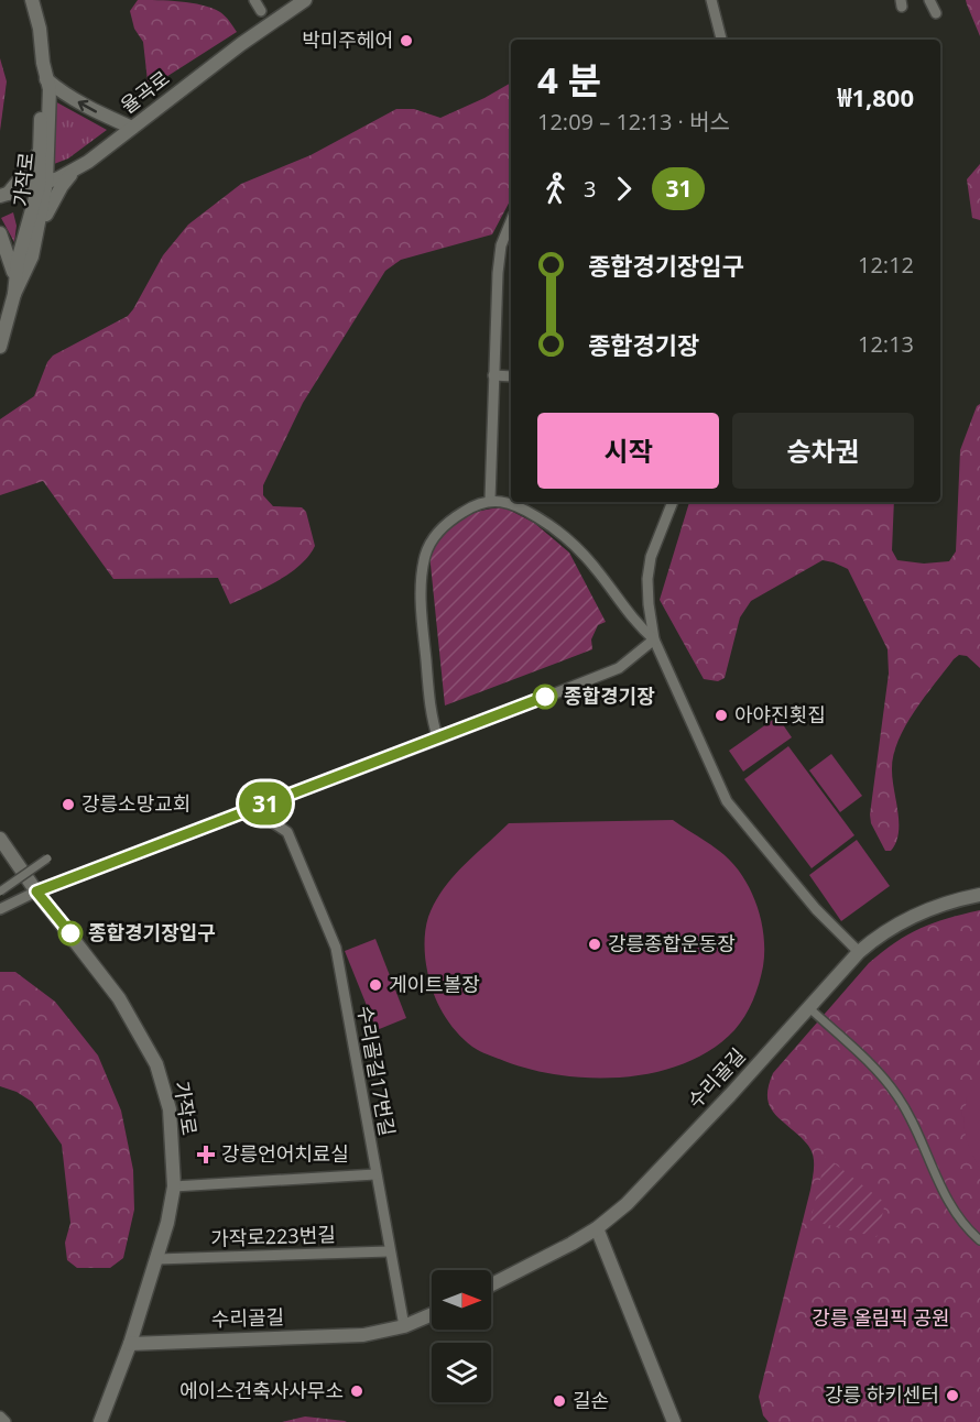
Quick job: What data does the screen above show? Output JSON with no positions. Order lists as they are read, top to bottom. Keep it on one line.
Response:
{"streets":{"street":["율곡로","가작로","수리골길17번길","수리골길","가작로223번길"]},"crossings":[["율곡로","가작로"],["가작로","수리골길"],["가작로","가작로223번길"],["수리골길17번길","수리골길"],["수리골길17번길","가작로223번길"]],"parks":["강릉 올림픽 공원"],"places":{"other":["박미주헤어","종합경기장","아야진횟집","강릉소망교회","종합경기장입구","강릉종합운동장","게이트볼장","에이스건축사사무소","강릉 하키센터","길손"],"health":["강릉언어치료실"]},"lines":["bus line 31"],"north":"right","page":{"on_map":"31","heading":["4 분","12:09 – 12:13 · 버스","₩1,800"],"legs":["3","31"],"list":[{"name":"종합경기장입구","value":"12:12"},{"name":"종합경기장","value":"12:13"}],"buttons":["시작","승차권"]}}
